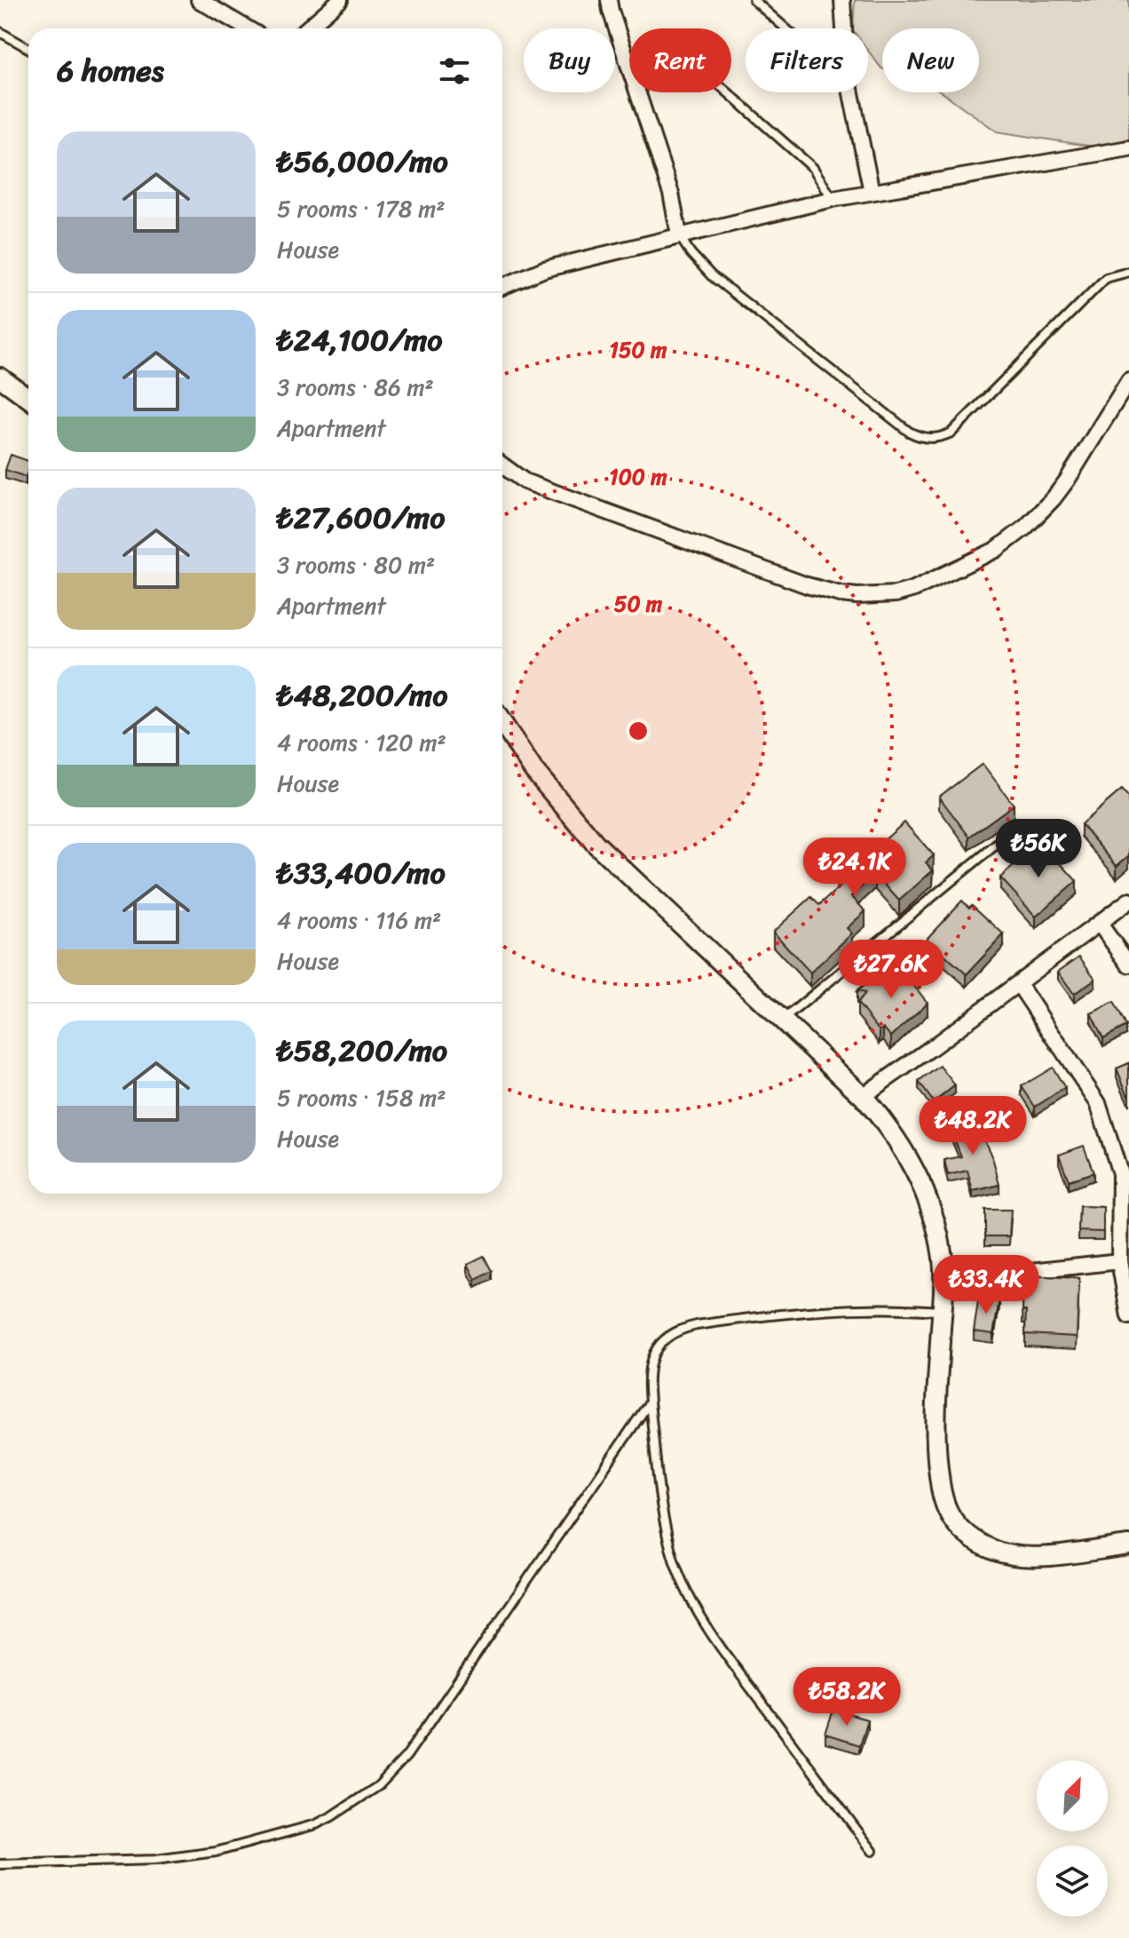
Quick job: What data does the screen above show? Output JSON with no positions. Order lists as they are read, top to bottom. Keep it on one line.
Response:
{"north":"top right","page":{"chip":["Buy","Rent","Filters","New"],"heading":"6 homes","list":[{"name":"₺56,000/mo","note":"5 rooms · 178 m² · House"},{"name":"₺24,100/mo","note":"3 rooms · 86 m² · Apartment"},{"name":"₺27,600/mo","note":"3 rooms · 80 m² · Apartment"},{"name":"₺48,200/mo","note":"4 rooms · 120 m² · House"},{"name":"₺33,400/mo","note":"4 rooms · 116 m² · House"},{"name":"₺58,200/mo","note":"5 rooms · 158 m² · House"}],"price":["₺56K","₺24.1K","₺27.6K","₺48.2K","₺33.4K","₺58.2K"]},"rings":["150 m","100 m","50 m"]}
